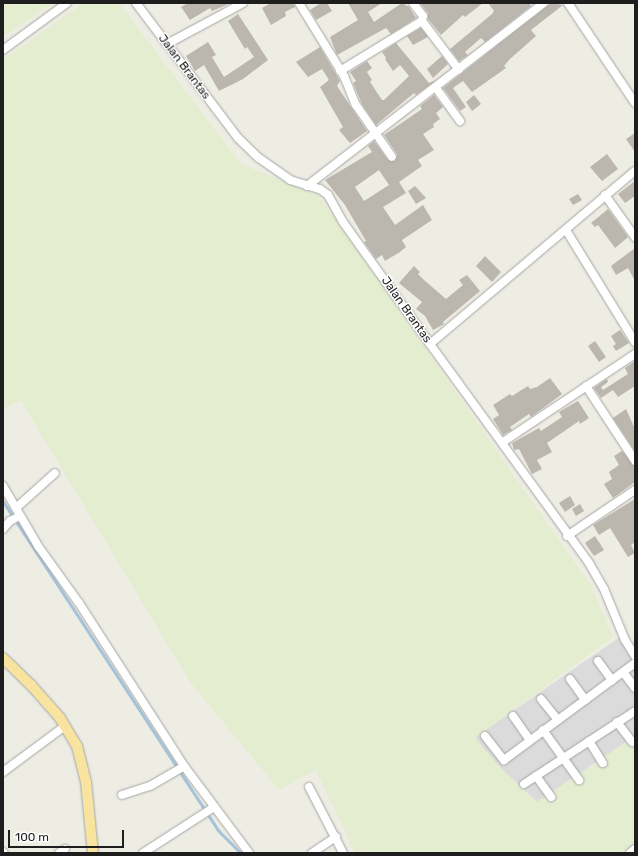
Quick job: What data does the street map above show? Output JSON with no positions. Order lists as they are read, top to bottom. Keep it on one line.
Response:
{"streets":{"street":["Jalan Brantas"]},"scale_bar":"100 m"}
